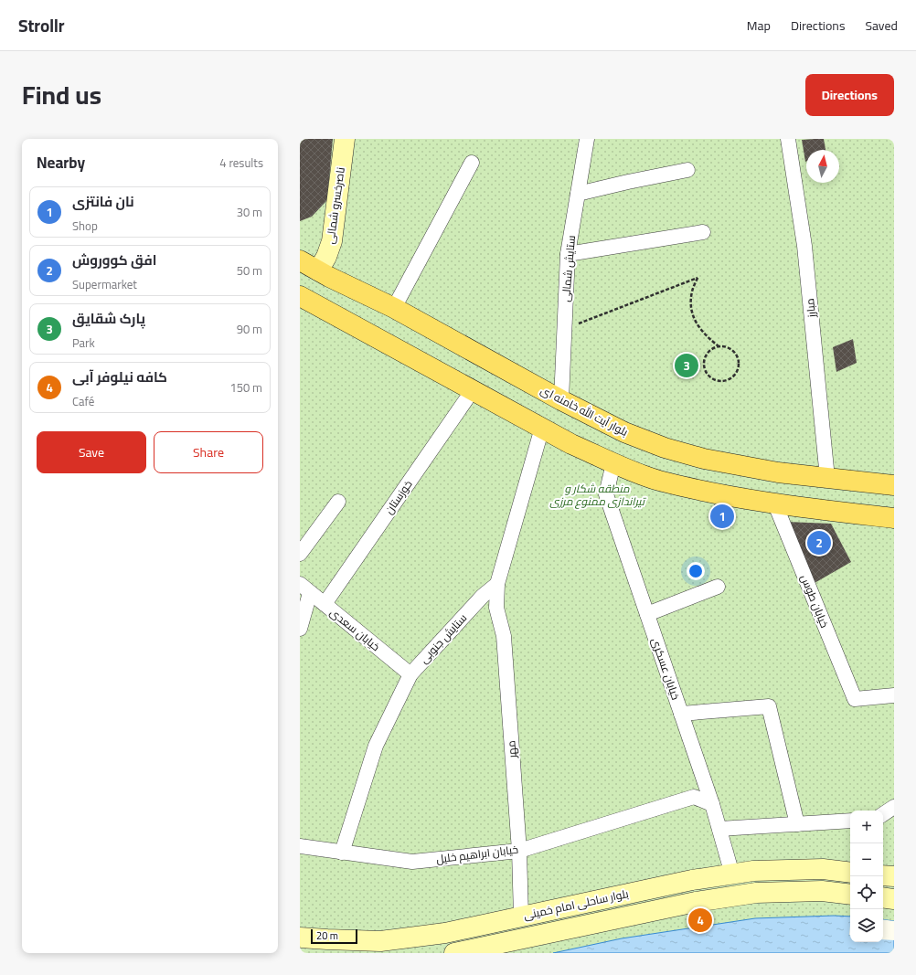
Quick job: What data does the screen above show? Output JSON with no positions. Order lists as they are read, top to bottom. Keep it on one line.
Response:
{"streets":{"main road":["ناصرخسرو شمالی","بلوار آیت الله خامنه ای","بلوار ساحلی امام خمینی"],"street":["ستایش شمالی","مبارز","خوزستان","خیابان طوس","خیابان سعدی","ستایش جنوبی","خیابان عسکری","مهر","خیابان ابراهیم خلیل"]},"crossings":[["ناصرخسرو شمالی","بلوار آیت الله خامنه ای"],["ستایش شمالی","بلوار آیت الله خامنه ای"],["مبارز","بلوار آیت الله خامنه ای"],["خوزستان","خیابان سعدی"],["خیابان سعدی","ستایش جنوبی"],["ستایش جنوبی","مهر"],["ستایش جنوبی","خیابان ابراهیم خلیل"],["خیابان عسکری","خیابان ابراهیم خلیل"],["خیابان عسکری","بلوار ساحلی امام خمینی"],["مهر","خیابان ابراهیم خلیل"],["مهر","بلوار ساحلی امام خمینی"]],"parks":["منطقه شکار و تیراندازی ممنوع مرزی"],"scale_bar":"20 m","north":"top","page":{"header":"Strollr","nav":["Map","Directions","Saved"],"title":"Find us","buttons":["Directions",["Save","Share"]],"heading":["Nearby","4 results"],"list":[{"mark":"1","name":"نان فانتزی","note":"Shop","value":"30 m"},{"mark":"2","name":"افق کووروش","note":"Supermarket","value":"50 m"},{"mark":"3","name":"پارک شقایق","note":"Park","value":"90 m"},{"mark":"4","name":"کافه نیلوفر آبی","note":"Café","value":"150 m"}],"pins":["3","1","2","4"],"map_buttons":["+","−"],"scale":"20 m"}}
